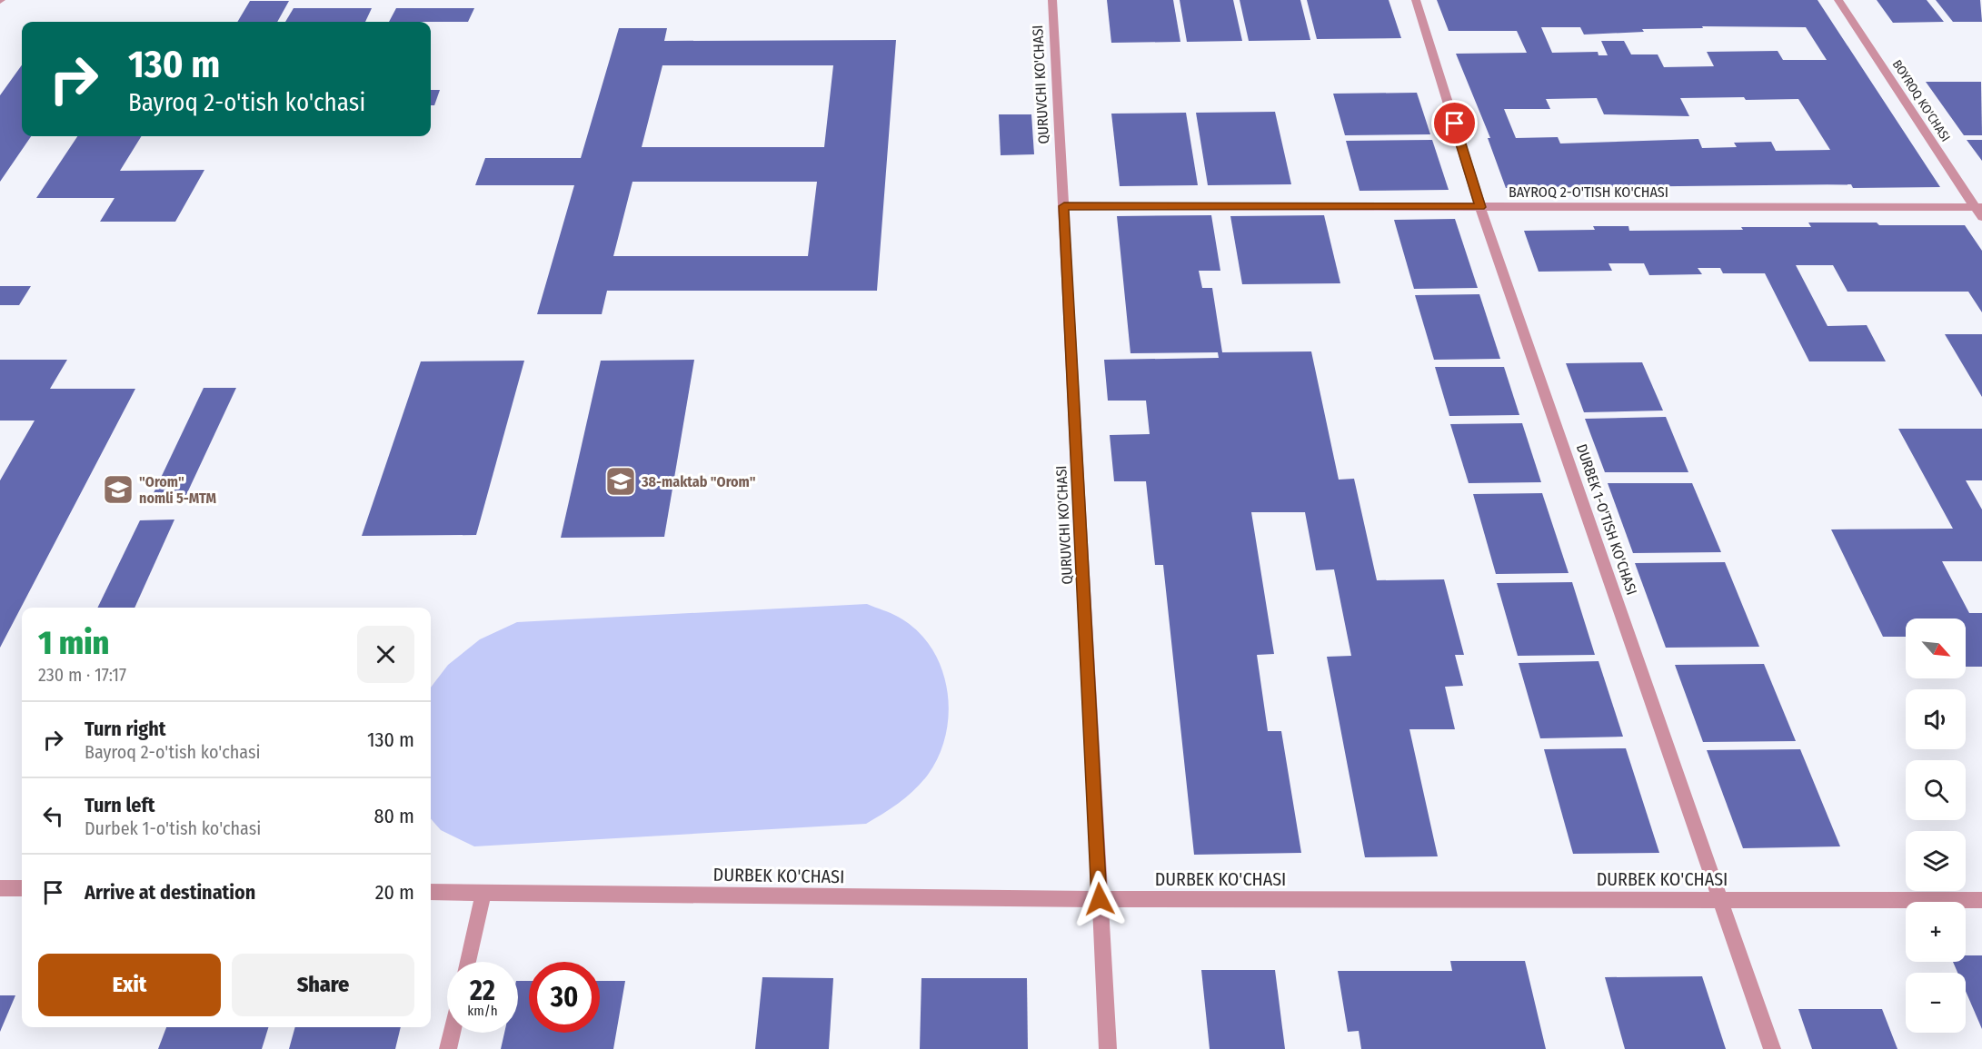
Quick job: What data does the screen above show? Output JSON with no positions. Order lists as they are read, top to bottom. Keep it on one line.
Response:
{"streets":{"street":["QURUVCHI KO'CHASI","BOYROQ KO'CHASI","BAYROQ 2-O'TISH KO'CHASI","DURBEK 1-O'TISH KO'CHASI","DURBEK KO'CHASI"]},"crossings":[["QURUVCHI KO'CHASI","BAYROQ 2-O'TISH KO'CHASI"],["QURUVCHI KO'CHASI","DURBEK KO'CHASI"],["BOYROQ KO'CHASI","BAYROQ 2-O'TISH KO'CHASI"],["BAYROQ 2-O'TISH KO'CHASI","DURBEK 1-O'TISH KO'CHASI"],["DURBEK 1-O'TISH KO'CHASI","DURBEK KO'CHASI"]],"places":{"school or university":["38-maktab \"Orom\"","\"Orom\" nomli 5-MTM"]},"north":"bottom right","page":{"turn":["130 m","Bayroq 2-o'tish ko'chasi"],"heading":["1 min","230 m · 17:17"],"map_buttons":["+","−"],"list":[{"name":"Turn right","note":"Bayroq 2-o'tish ko'chasi","value":"130 m"},{"name":"Turn left","note":"Durbek 1-o'tish ko'chasi","value":"80 m"},{"name":"Arrive at destination","value":"20 m"}],"buttons":["Exit","Share"],"speed":"22 km/h","limit":"30"}}
